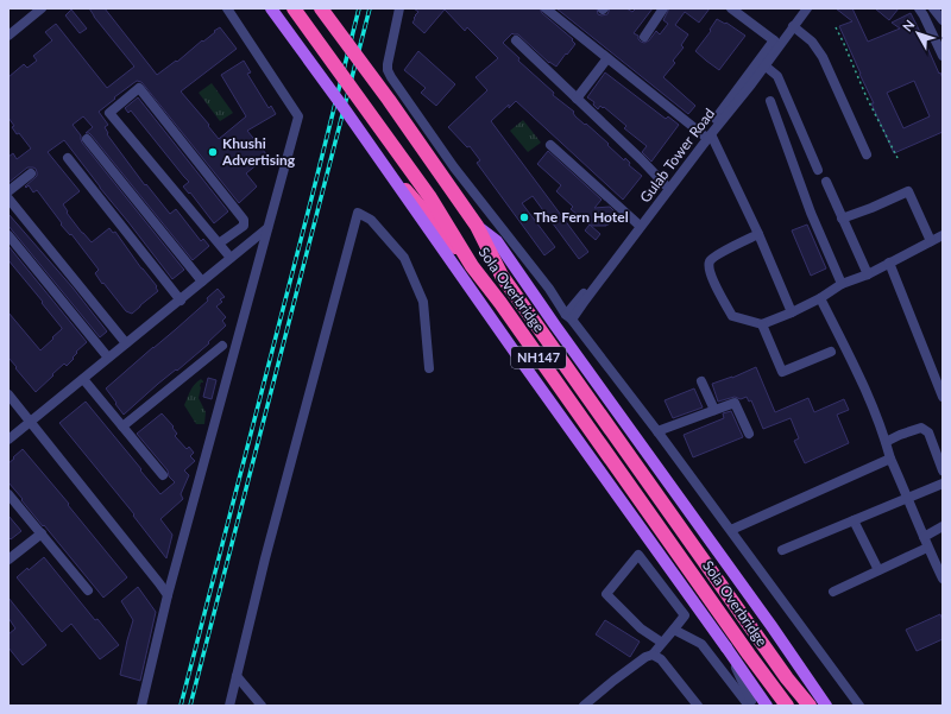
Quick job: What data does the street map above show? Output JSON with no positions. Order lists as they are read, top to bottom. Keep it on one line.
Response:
{"streets":{"highway":["Sola Overbridge","NH147"],"street":["Gulab Tower Road"]},"places":["Khushi Advertising","The Fern Hotel"],"north":"top left"}
